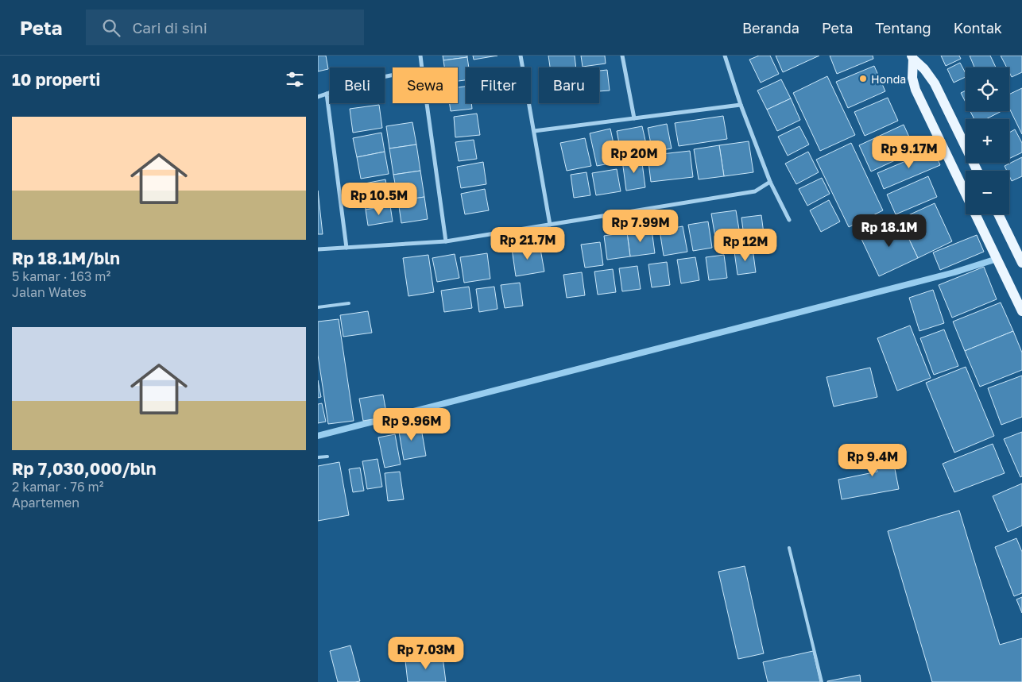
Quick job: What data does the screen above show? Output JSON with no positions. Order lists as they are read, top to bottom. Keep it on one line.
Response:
{"places":["Honda"],"page":{"header":"Peta","search":"Cari di sini","nav":["Beranda","Peta","Tentang","Kontak"],"heading":"10 properti","map_buttons":["+","−"],"chip":["Beli","Sewa","Filter","Baru"],"list":[{"name":"Rp 18.1M/bln","note":"5 kamar · 163 m² · Jalan Wates"},{"name":"Rp 7,030,000/bln","note":"2 kamar · 76 m² · Apartemen"}],"price":["Rp 9.17M","Rp 20M","Rp 10.5M","Rp 7.99M","Rp 18.1M","Rp 21.7M","Rp 12M","Rp 9.96M","Rp 9.4M","Rp 7.03M"]}}
